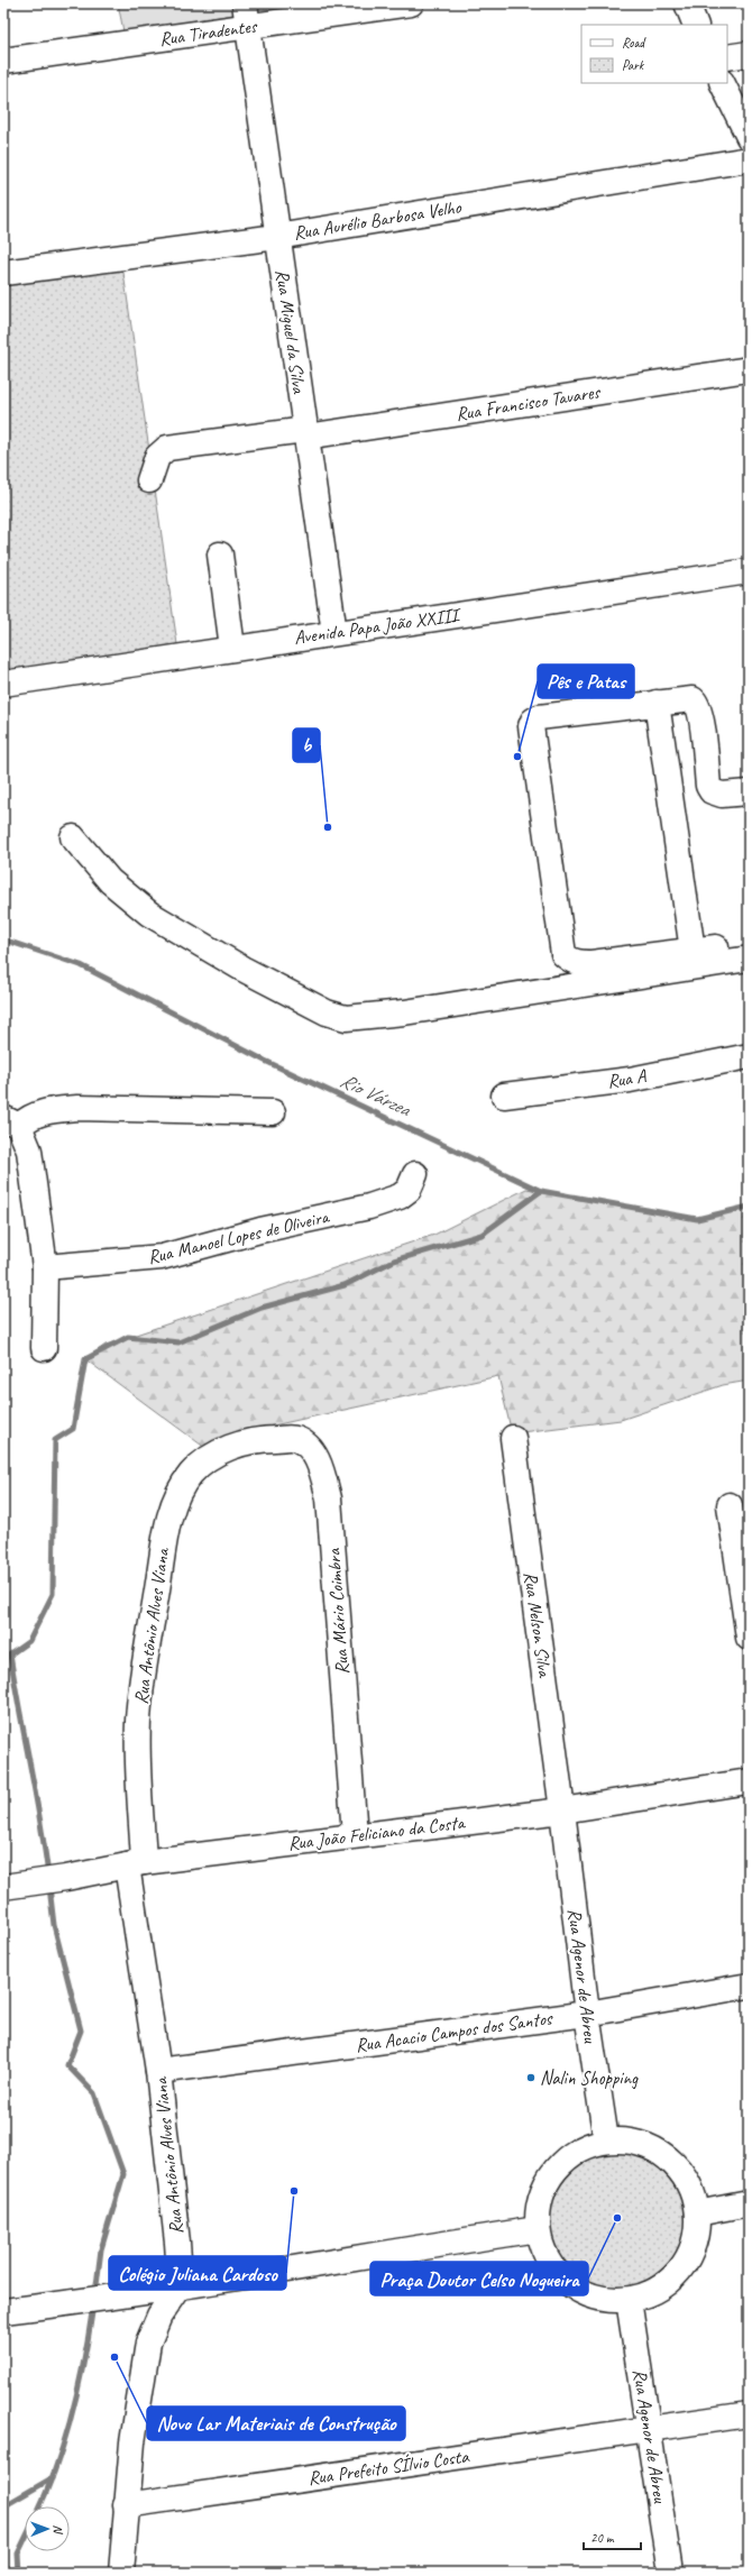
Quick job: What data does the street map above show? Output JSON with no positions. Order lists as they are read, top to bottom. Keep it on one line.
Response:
{"streets":{"street":["Rua Tiradentes","Rua Aurélio Barbosa Velho","Rua Miguel da Silva","Rua Francisco Tavares","Avenida Papa João XXIII","Rua A","Rua Manoel Lopes de Oliveira","Rua Mário Coimbra","Rua Nelson Silva","Rua Antônio Alves Viana","Rua João Feliciano da Costa","Rua Agenor de Abreu","Rua Acacio Campos dos Santos","Rua Prefeito SÍlvio Costa"]},"crossings":[["Rua Tiradentes","Rua Miguel da Silva"],["Rua Aurélio Barbosa Velho","Rua Miguel da Silva"],["Rua Miguel da Silva","Rua Francisco Tavares"],["Rua Miguel da Silva","Avenida Papa João XXIII"],["Rua Mário Coimbra","Rua Antônio Alves Viana"],["Rua Mário Coimbra","Rua João Feliciano da Costa"],["Rua Nelson Silva","Rua João Feliciano da Costa"],["Rua Nelson Silva","Rua Agenor de Abreu"],["Rua Antônio Alves Viana","Rua João Feliciano da Costa"],["Rua Antônio Alves Viana","Rua Acacio Campos dos Santos"],["Rua João Feliciano da Costa","Rua Agenor de Abreu"],["Rua Agenor de Abreu","Rua Acacio Campos dos Santos"],["Rua Agenor de Abreu","Rua Prefeito SÍlvio Costa"]],"water":["Rio Várzea"],"places":["Pês e Patas","b","Nalin Shopping","Colégio Juliana Cardoso","Praça Doutor Celso Nogueira","Novo Lar Materiais de Construção"],"legend":["Road","Park"],"scale_bar":"20 m","north":"right"}
